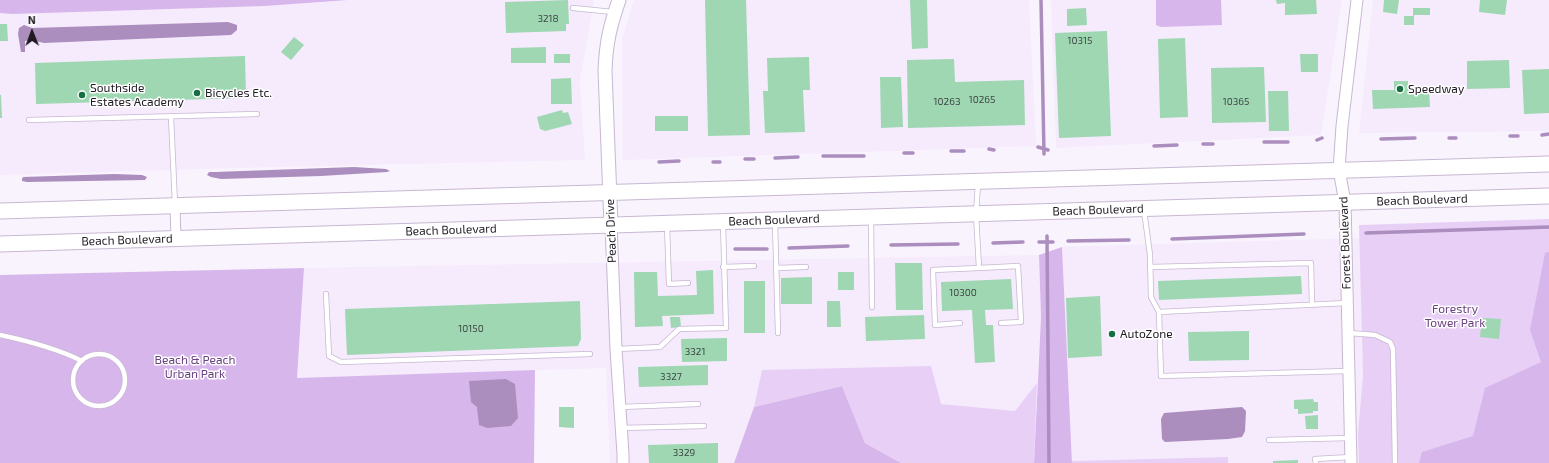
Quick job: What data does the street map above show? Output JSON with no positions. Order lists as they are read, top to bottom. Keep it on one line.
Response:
{"streets":{"highway":["Beach Boulevard"],"main road":["Peach Drive"],"street":["Forest Boulevard"]},"crossings":[["Beach Boulevard","Peach Drive"],["Beach Boulevard","Forest Boulevard"]],"parks":["Forestry Tower Park","Beach & Peach Urban Park"],"places":["Speedway","Bicycles Etc.","Southside Estates Academy","AutoZone"],"house_numbers":["3218","10315","10265","10263","10365","10300","10150","3321","3327","3329"],"north":"top"}
